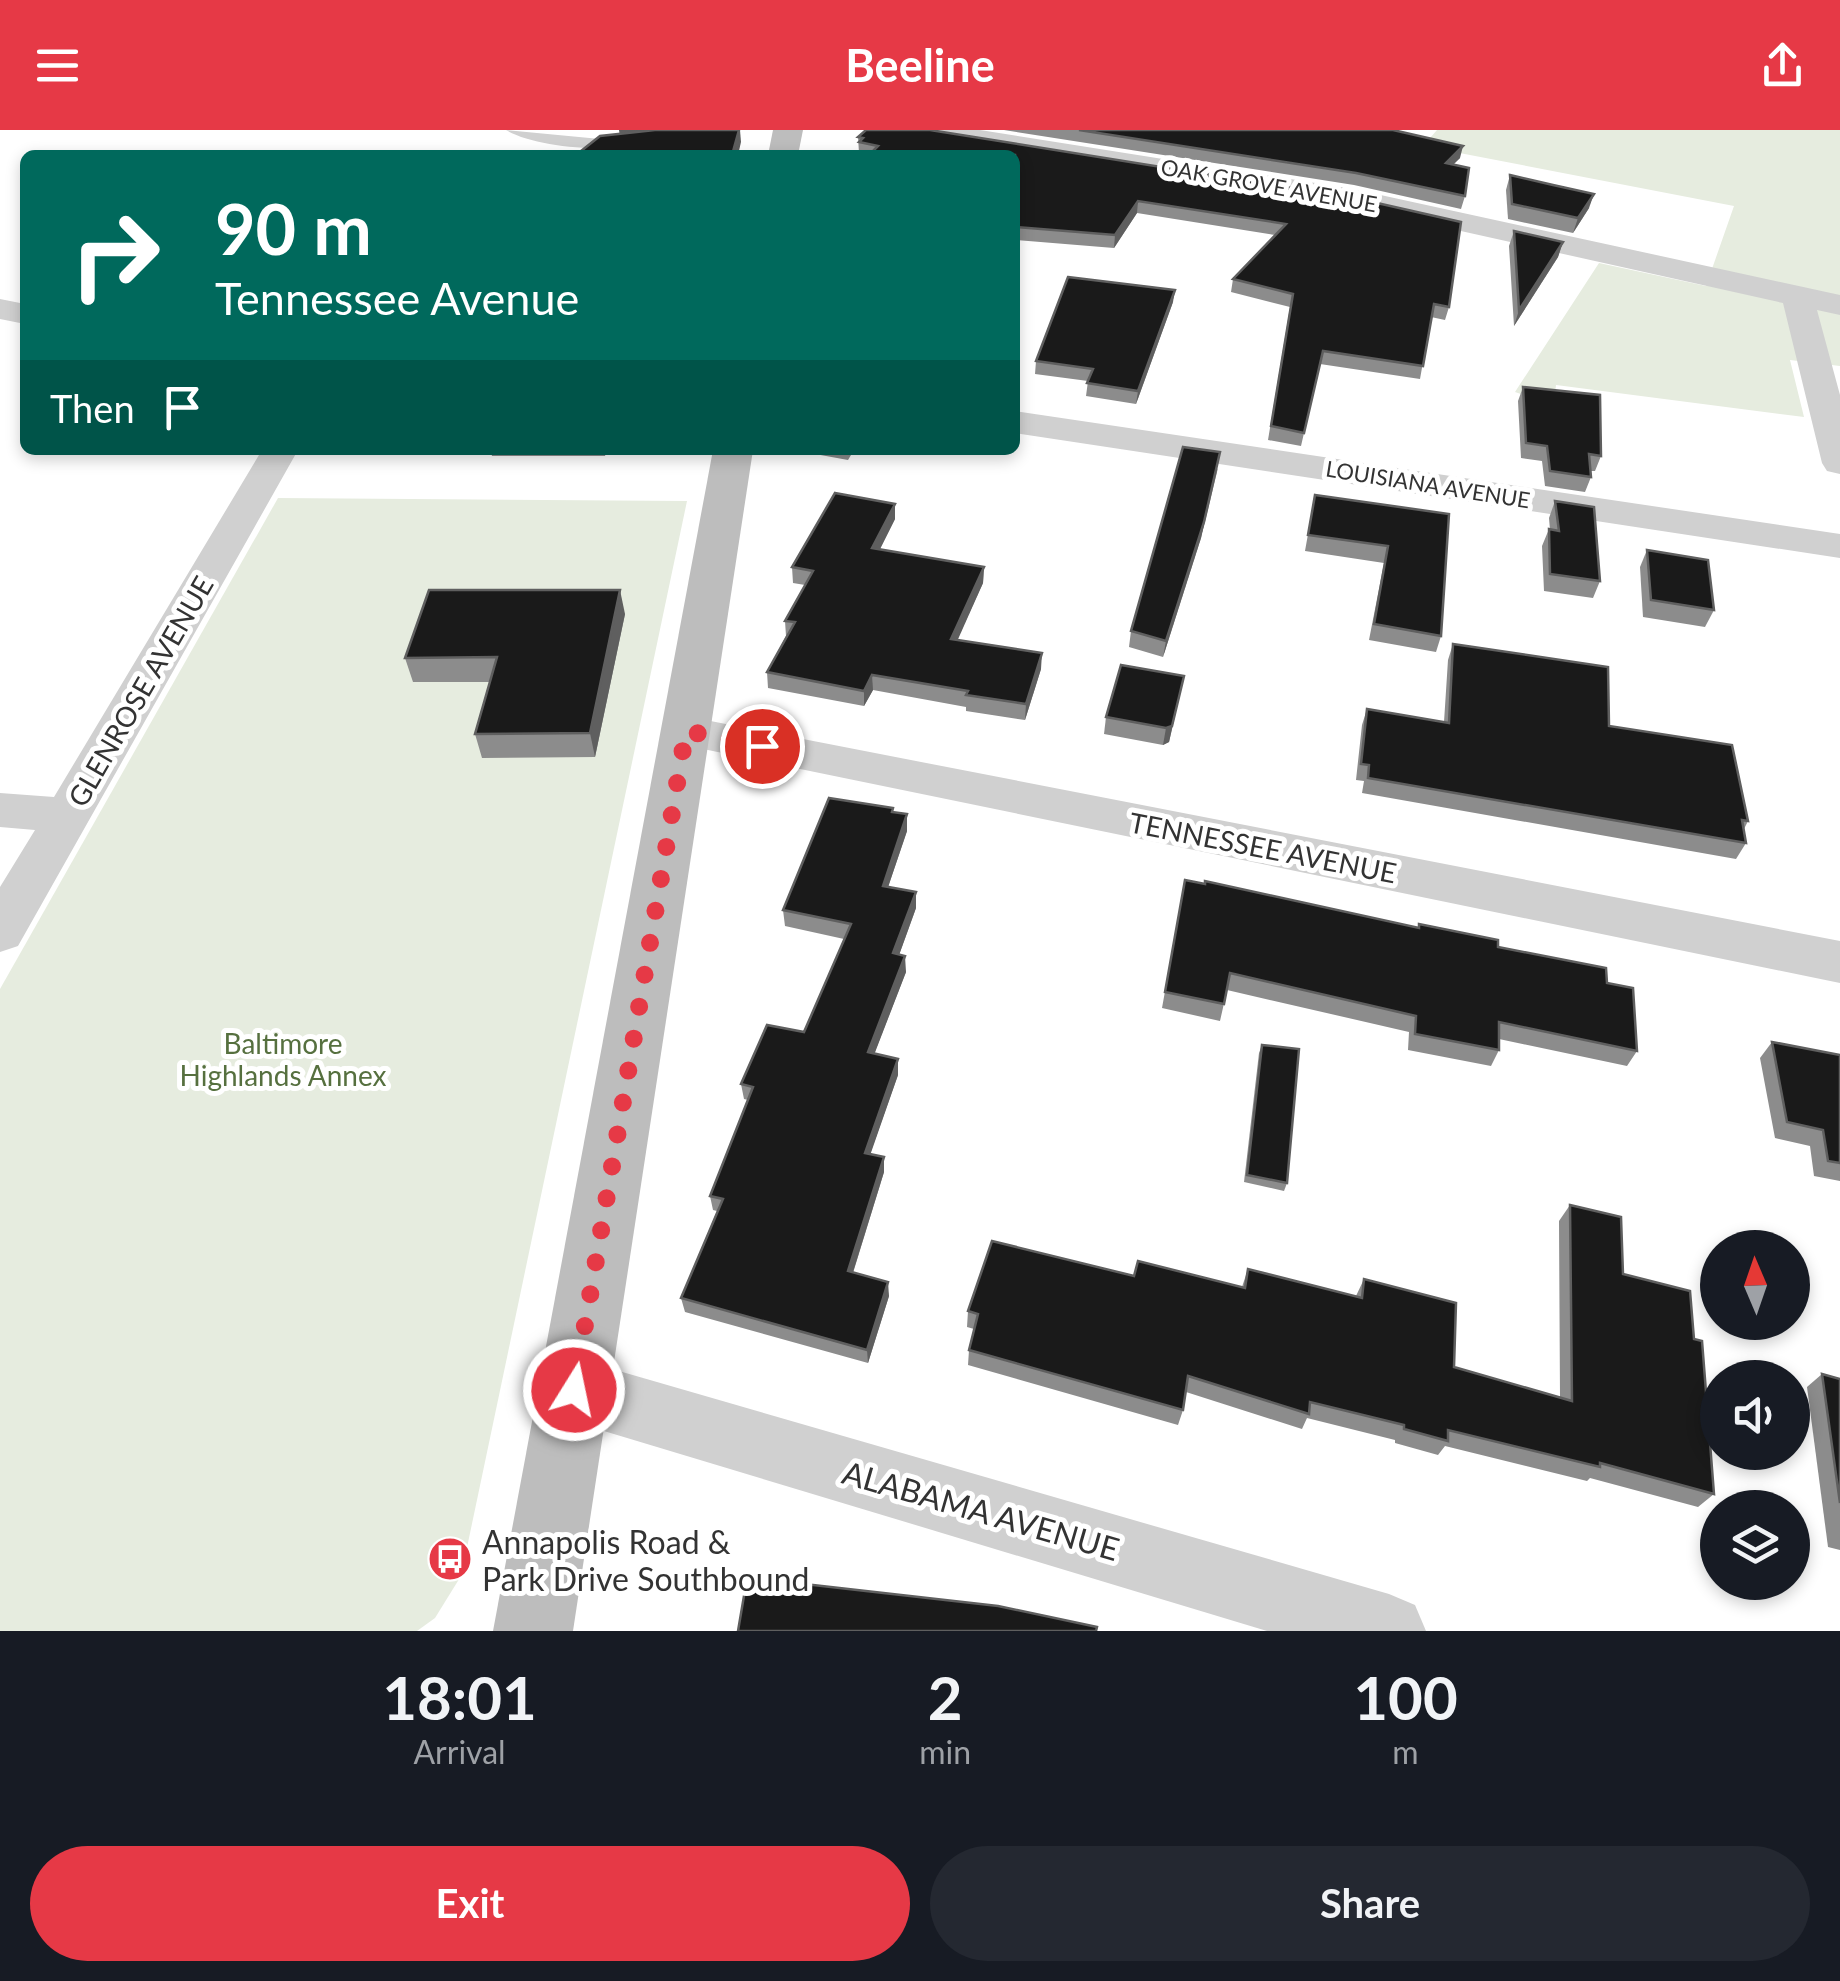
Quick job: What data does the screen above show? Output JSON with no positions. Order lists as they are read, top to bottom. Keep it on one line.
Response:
{"streets":{"street":["OAK GROVE AVENUE","LOUISIANA AVENUE","GLENROSE AVENUE","TENNESSEE AVENUE","ALABAMA AVENUE"]},"parks":["Baltimore Highlands Annex"],"places":{"bus stop":["Annapolis Road & Park Drive Southbound"]},"north":"top","page":{"header":"Beeline","turn":["90 m","Tennessee Avenue"],"then":"Then","eta":["18:01","Arrival","2","min","100","m"],"buttons":["Exit","Share"]}}
